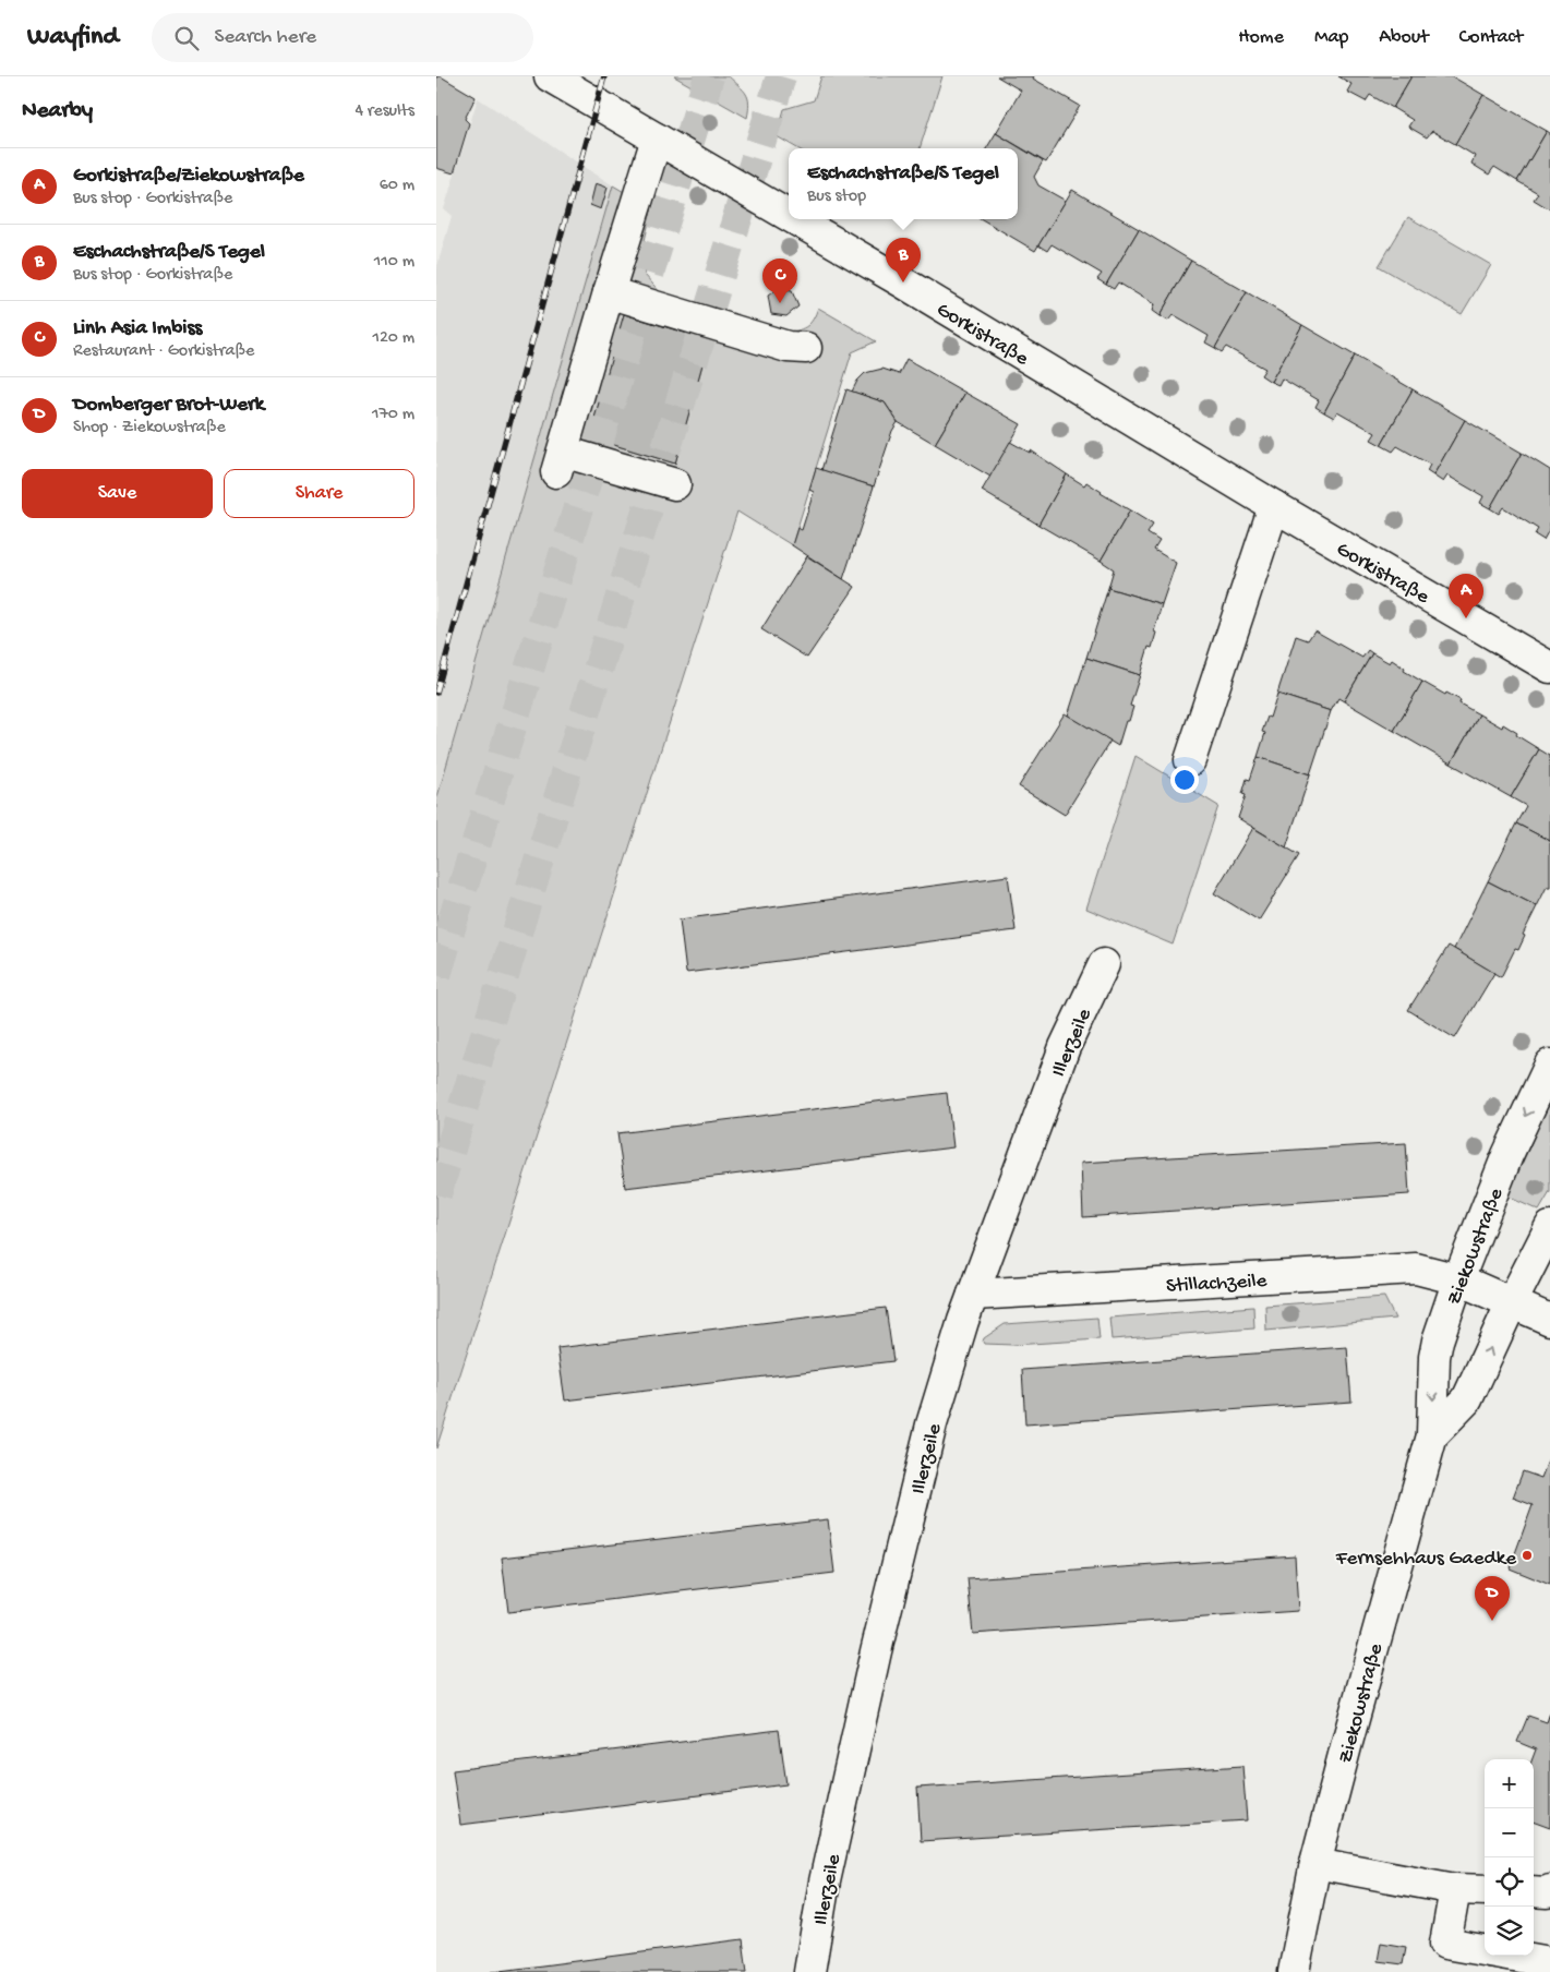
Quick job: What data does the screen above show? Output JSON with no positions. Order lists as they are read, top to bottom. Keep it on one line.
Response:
{"streets":{"street":["Gorkistraße","Illerzeile","Ziekowstraße","Stillachzeile"]},"crossings":[["Illerzeile","Stillachzeile"],["Ziekowstraße","Stillachzeile"]],"places":["Fernsehhaus Gaedke"],"page":{"header":"Wayfind","search":"Search here","nav":["Home","Map","About","Contact"],"heading":["Nearby","4 results"],"list":[{"mark":"A","name":"Gorkistraße/Ziekowstraße","note":"Bus stop · Gorkistraße","value":"60 m"},{"mark":"B","name":"Eschachstraße/S Tegel","note":"Bus stop · Gorkistraße","value":"110 m"},{"mark":"C","name":"Linh Asia Imbiss","note":"Restaurant · Gorkistraße","value":"120 m"},{"mark":"D","name":"Domberger Brot-Werk","note":"Shop · Ziekowstraße","value":"170 m"}],"popup":["Eschachstraße/S Tegel","Bus stop"],"pins":["B","C","A","D"],"buttons":["Save","Share"],"map_buttons":["+","−"]}}
